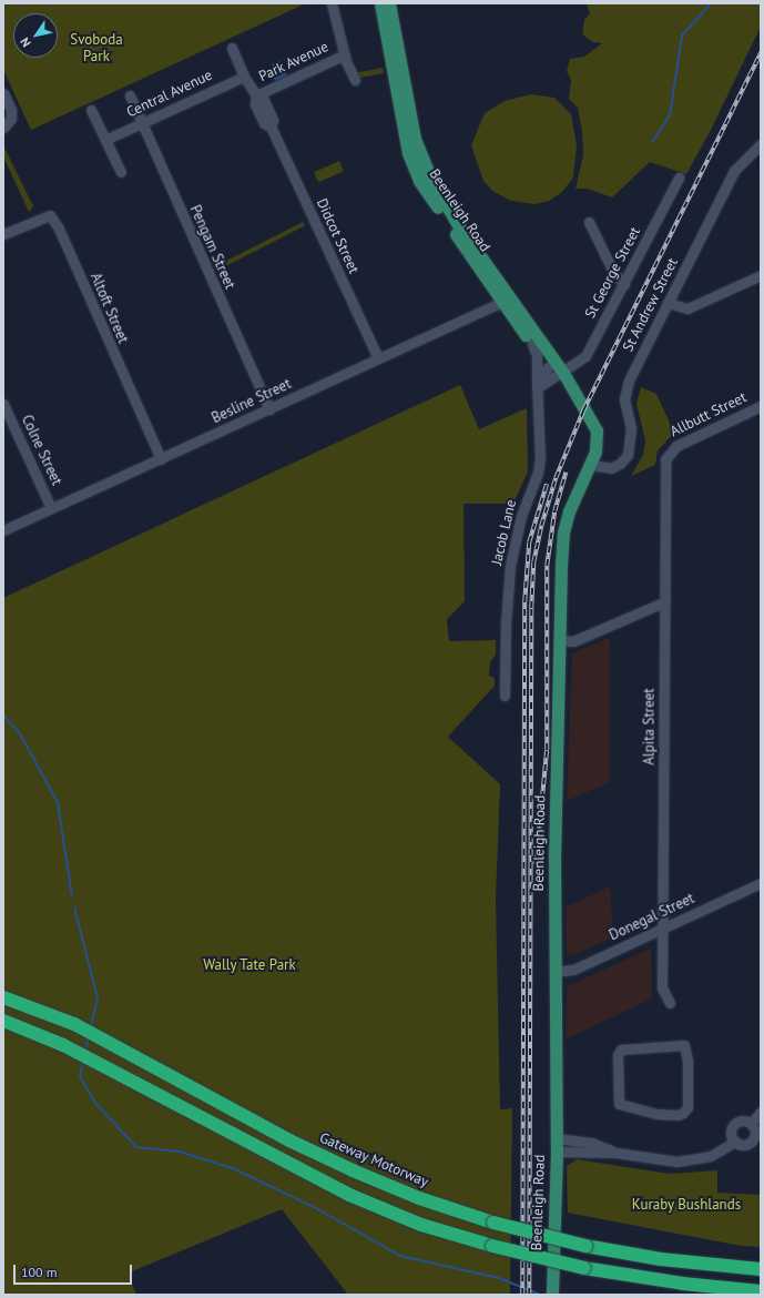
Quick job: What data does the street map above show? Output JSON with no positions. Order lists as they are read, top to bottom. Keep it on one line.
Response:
{"streets":{"highway":["Gateway Motorway"],"main road":["Beenleigh Road"],"street":["Park Avenue","Central Avenue","Didcot Street","Pengam Street","St George Street","St Andrew Street","Altoft Street","Besline Street","Allbutt Street","Colne Street","Jacob Lane","Alpita Street","Donegal Street"]},"crossings":[["Park Avenue","Didcot Street"],["Central Avenue","Didcot Street"],["Central Avenue","Pengam Street"],["Beenleigh Road","St George Street"],["Beenleigh Road","St Andrew Street"],["Beenleigh Road","Besline Street"],["Beenleigh Road","Jacob Lane"],["Beenleigh Road","Donegal Street"],["Didcot Street","Besline Street"],["Pengam Street","Besline Street"],["St George Street","Jacob Lane"],["Altoft Street","Besline Street"],["Besline Street","Colne Street"],["Allbutt Street","Alpita Street"],["Alpita Street","Donegal Street"]],"parks":["Svoboda Park","Wally Tate Park","Kuraby Bushlands"],"scale_bar":"100 m","north":"bottom left"}
